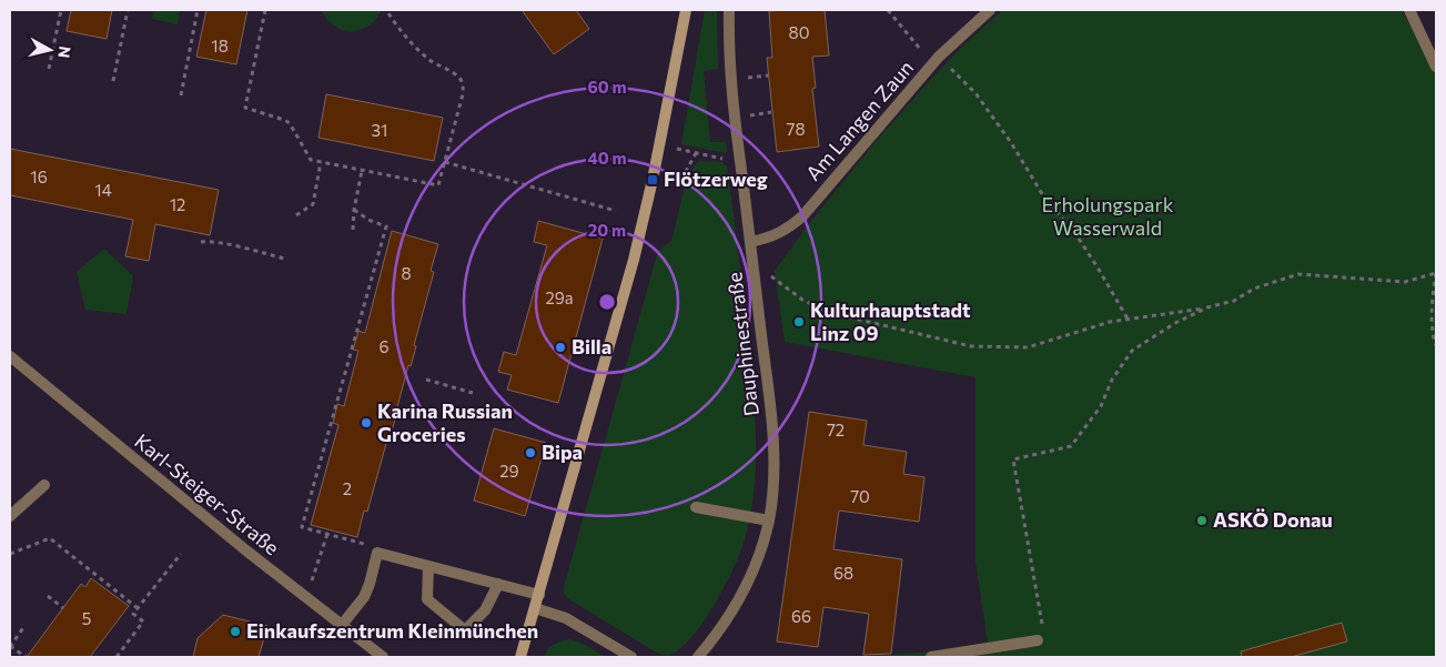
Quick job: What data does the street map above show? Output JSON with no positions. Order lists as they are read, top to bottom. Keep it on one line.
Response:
{"streets":{"street":["Am Langen Zaun","Dauphinestraße","Karl-Steiger-Straße"]},"crossings":[["Am Langen Zaun","Dauphinestraße"]],"parks":["Erholungspark Wasserwald"],"places":{"transit":["Flötzerweg"],"other":["Kulturhauptstadt Linz 09","Billa","Karina Russian Groceries","Bipa","ASKÖ Donau","Einkaufszentrum Kleinmünchen"]},"house_numbers":["80","18","78","31","16","14","12","8","29a","6","72","29","2","70","68","66","5"],"north":"right","rings":["60 m","40 m","20 m"]}
